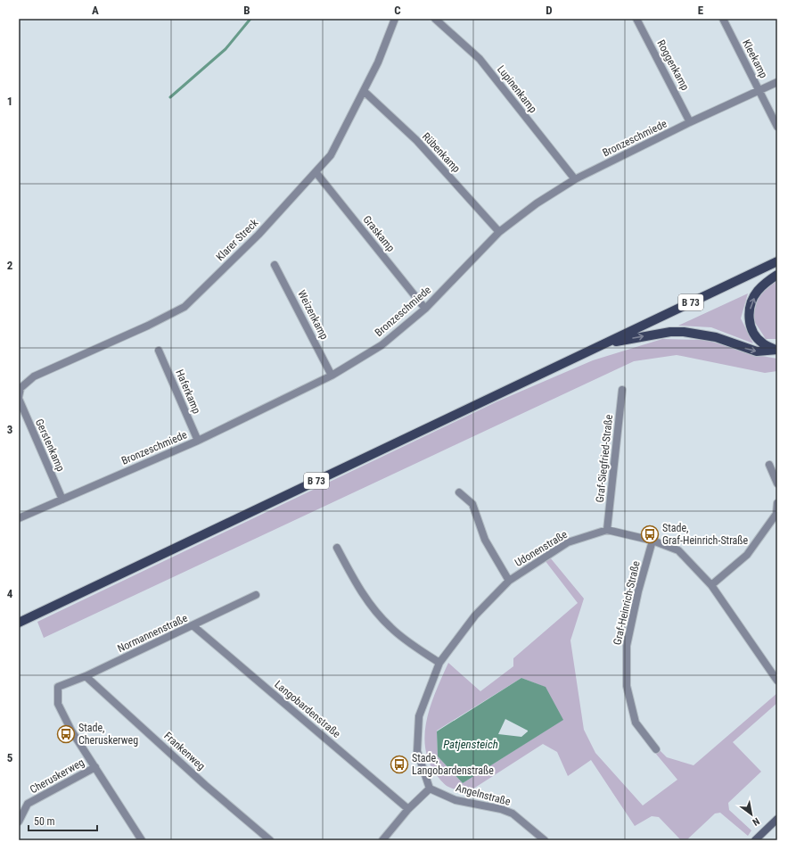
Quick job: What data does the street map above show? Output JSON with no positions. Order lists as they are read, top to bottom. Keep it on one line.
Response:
{"streets":{"main road":["B 73"],"street":["Kleekamp","Roggenkamp","Lupinenkamp","Bronzeschmiede","Rübenkamp","Graskamp","Klarer Streck","Weizenkamp","Haferkamp","Gerstenkamp","Graf-Siegfried-Straße","Udonenstraße","Graf-Heinrich-Straße","Normannenstraße","Langobardenstraße","Frankenweg","Cheruskerweg","Angelnstraße"]},"crossings":[["Kleekamp","Bronzeschmiede"],["Roggenkamp","Bronzeschmiede"],["Lupinenkamp","Bronzeschmiede"],["Bronzeschmiede","Rübenkamp"],["Bronzeschmiede","Graskamp"],["Bronzeschmiede","Weizenkamp"],["Bronzeschmiede","Haferkamp"],["Bronzeschmiede","Gerstenkamp"],["Rübenkamp","Klarer Streck"],["Graskamp","Klarer Streck"],["Klarer Streck","Gerstenkamp"],["Graf-Siegfried-Straße","Udonenstraße"],["Udonenstraße","Angelnstraße"],["Normannenstraße","Langobardenstraße"],["Normannenstraße","Frankenweg"],["Normannenstraße","Cheruskerweg"]],"water":["Patjensteich"],"places":{"bus stop":["Stade, Graf-Heinrich-Straße","Stade, Cheruskerweg","Stade, Langobardenstraße"]},"scale_bar":"50 m","north":"bottom right","grid":{"columns":["A","B","C","D","E"],"rows":["1","2","3","4","5"]}}
